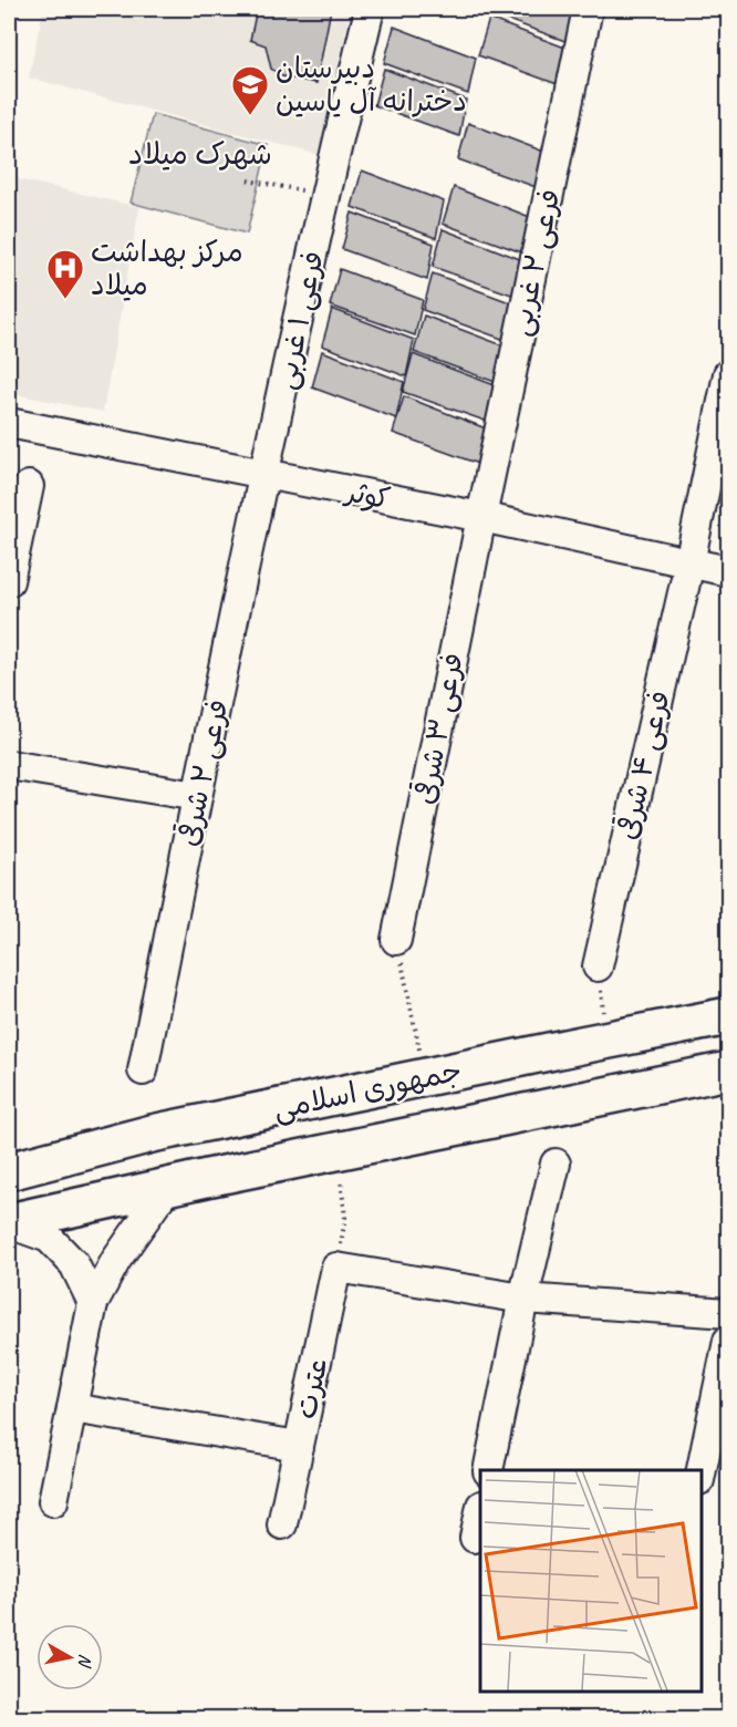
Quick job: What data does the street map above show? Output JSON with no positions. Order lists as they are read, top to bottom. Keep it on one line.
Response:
{"streets":{"main road":["جمهوری اسلامی"],"street":["فرعی ۲ غربی","فرعی ۱ غربی","کوثر","فرعی ۳ شرقی","فرعی ۴ شرقی","فرعی ۲ شرقی","عترت"]},"crossings":[["فرعی ۲ غربی","کوثر"],["فرعی ۲ غربی","فرعی ۳ شرقی"],["فرعی ۱ غربی","کوثر"],["فرعی ۱ غربی","فرعی ۲ شرقی"],["کوثر","فرعی ۳ شرقی"],["کوثر","فرعی ۴ شرقی"],["کوثر","فرعی ۲ شرقی"]],"districts":["شهرک میلاد"],"places":{"school or university":["دبیرستان دخترانه آل یاسین"],"hospital":["مرکز بهداشت میلاد"]},"north":"right"}
